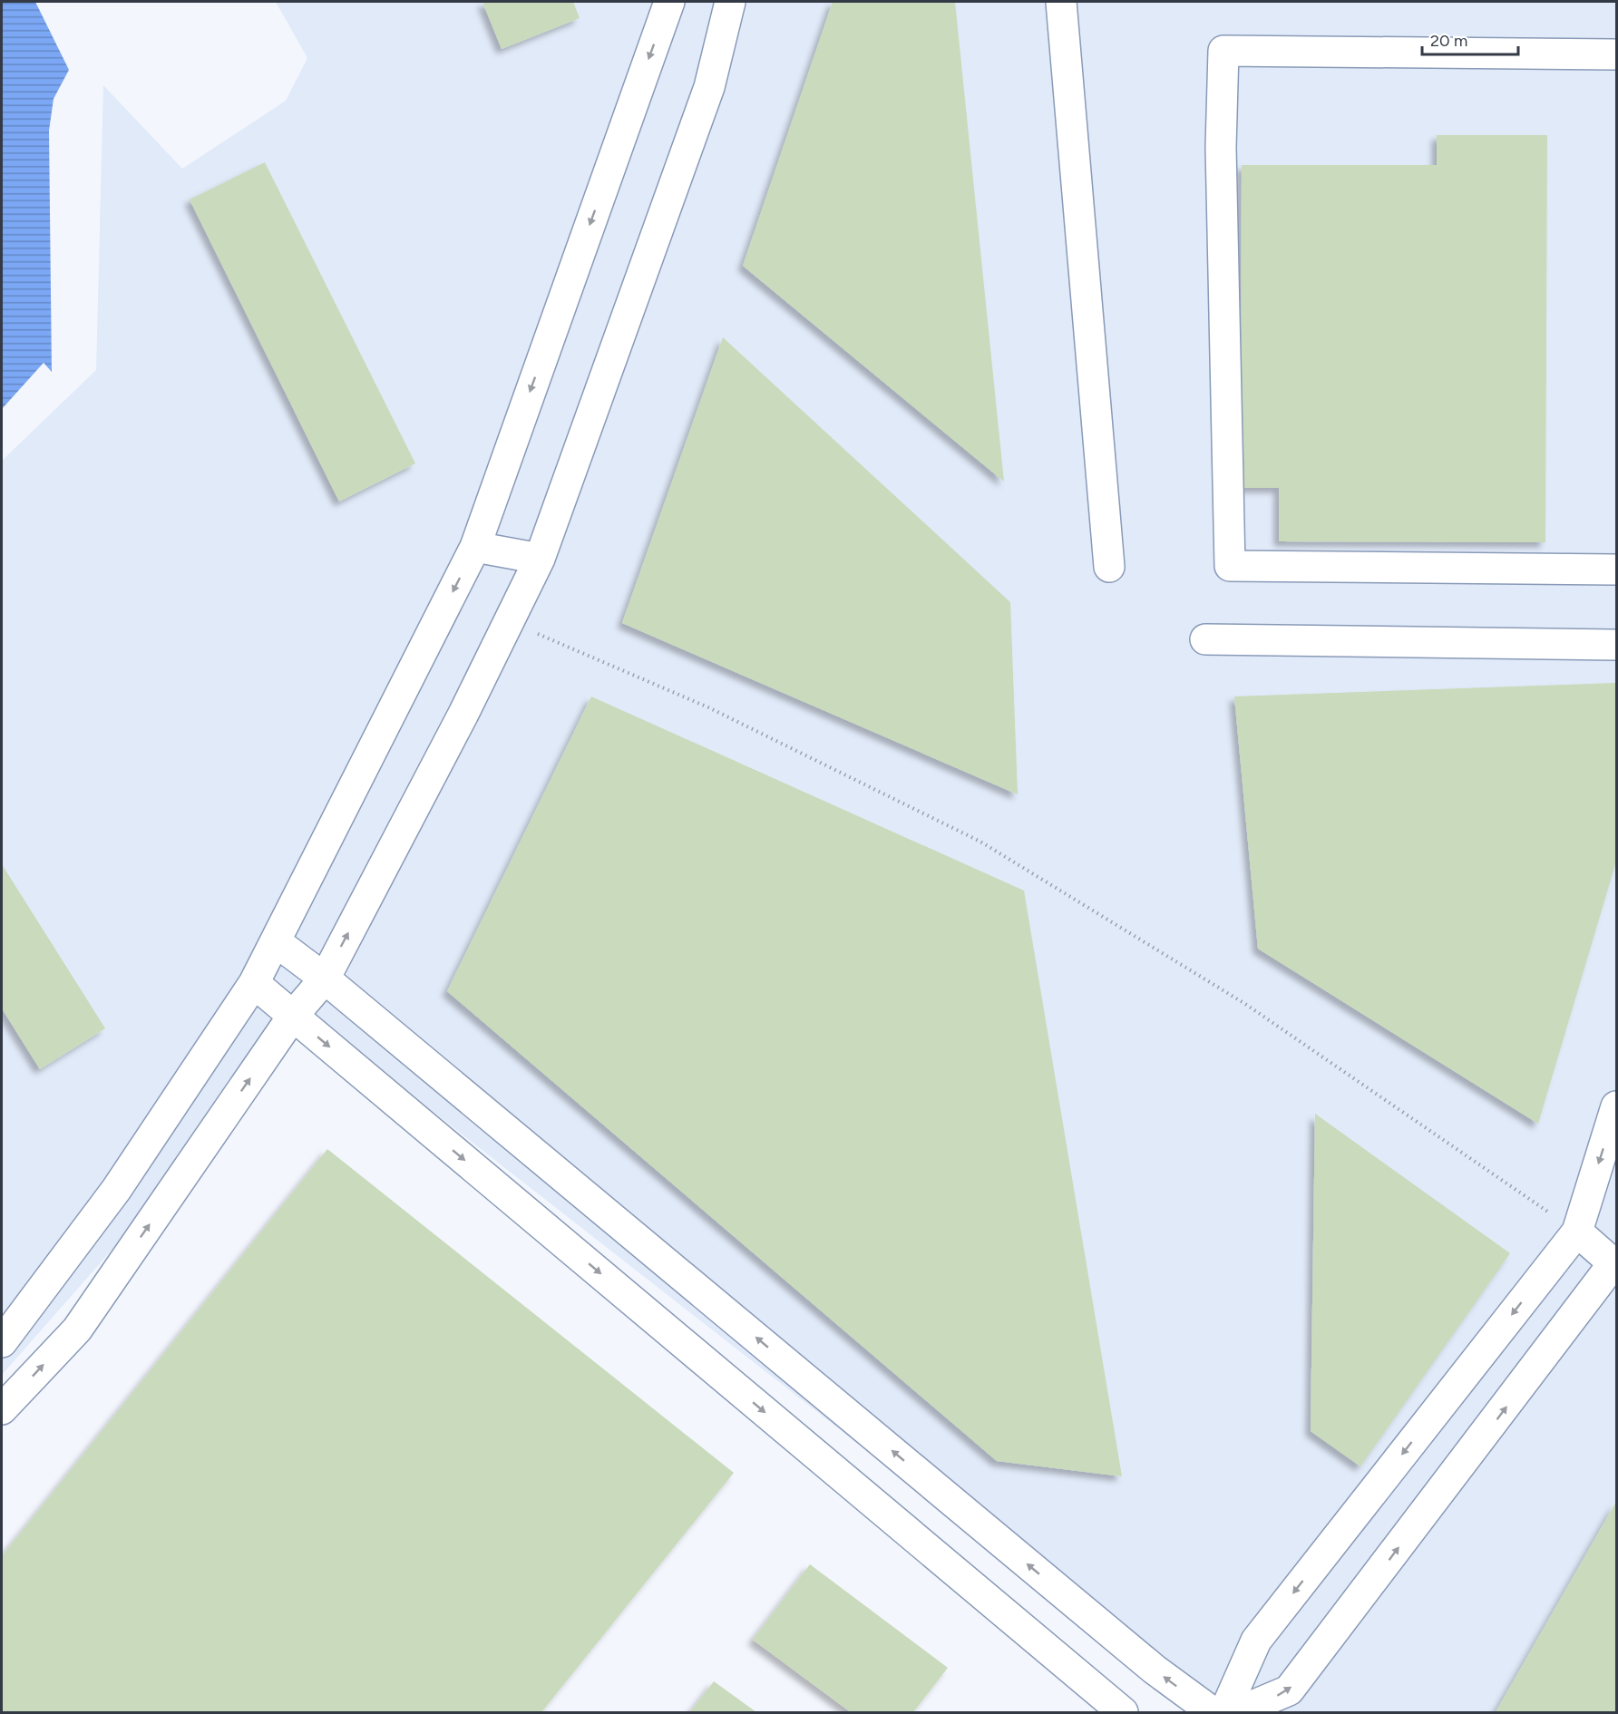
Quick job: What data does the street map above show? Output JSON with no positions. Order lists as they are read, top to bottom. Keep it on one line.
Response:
{"scale_bar":"20 m"}
